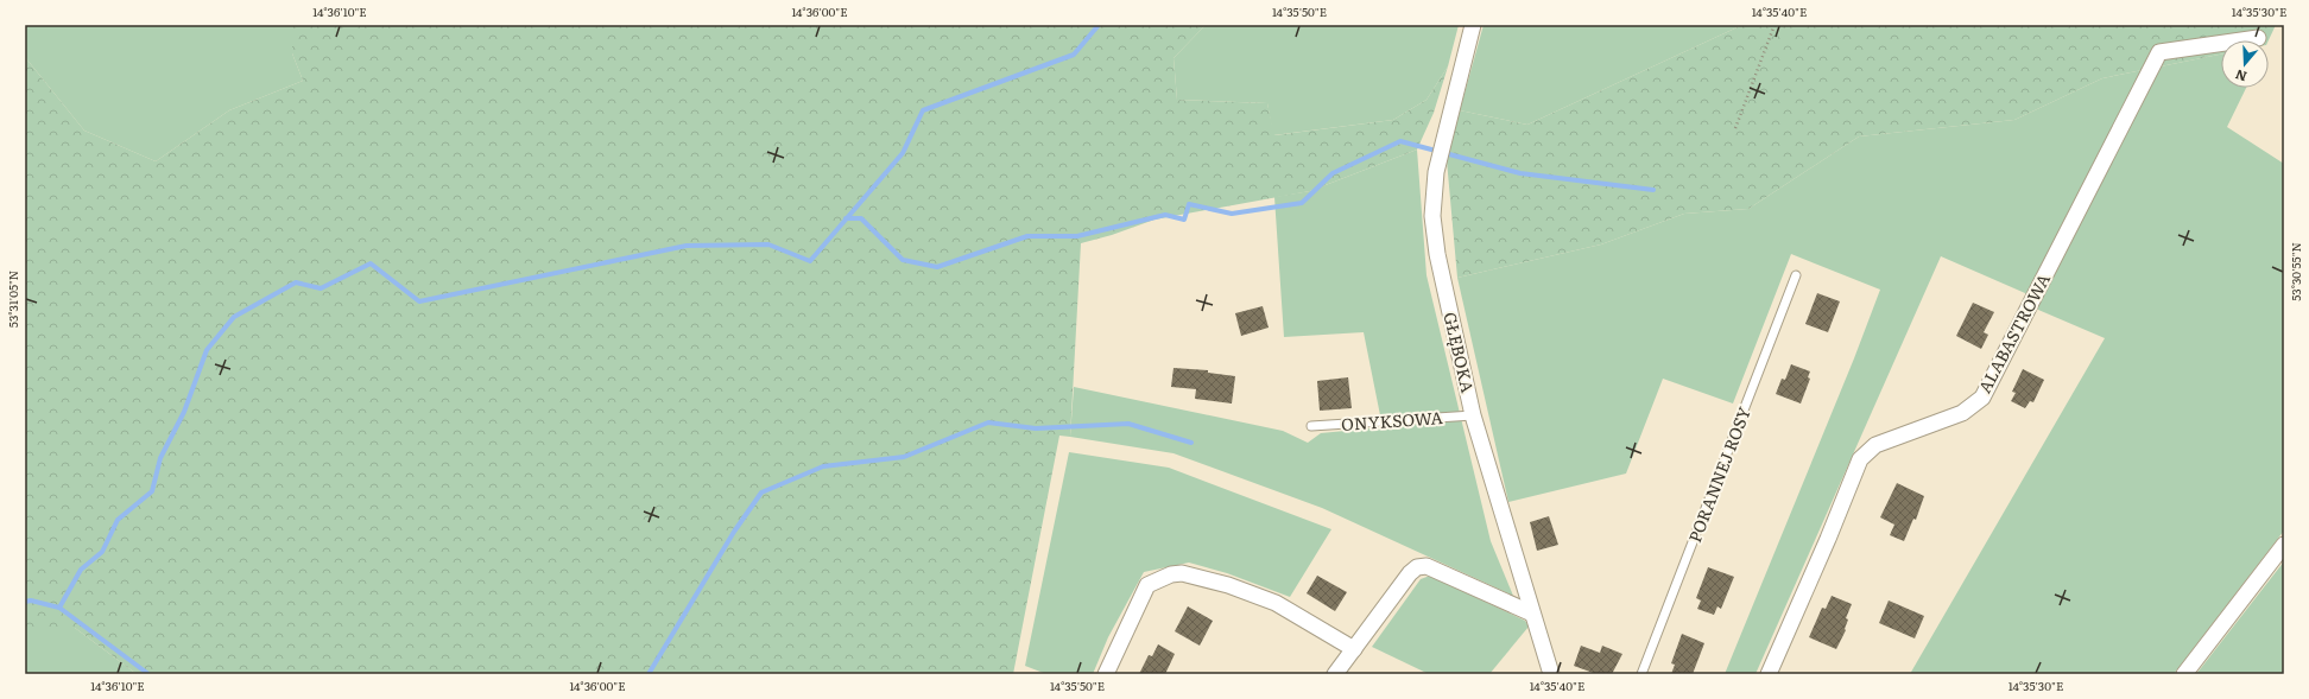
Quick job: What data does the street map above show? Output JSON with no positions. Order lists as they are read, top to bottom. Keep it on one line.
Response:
{"streets":{"street":["ALABASTROWA","GŁĘBOKA"],"lane":["ONYKSOWA","PORANNEJ ROSY"]},"crossings":[["GŁĘBOKA","ONYKSOWA"]],"north":"bottom","coordinates":["14°36'10\"E","14°36'00\"E","14°35'50\"E","14°35'40\"E","14°35'30\"E","53°30'55\"N","53°31'05\"N"]}
